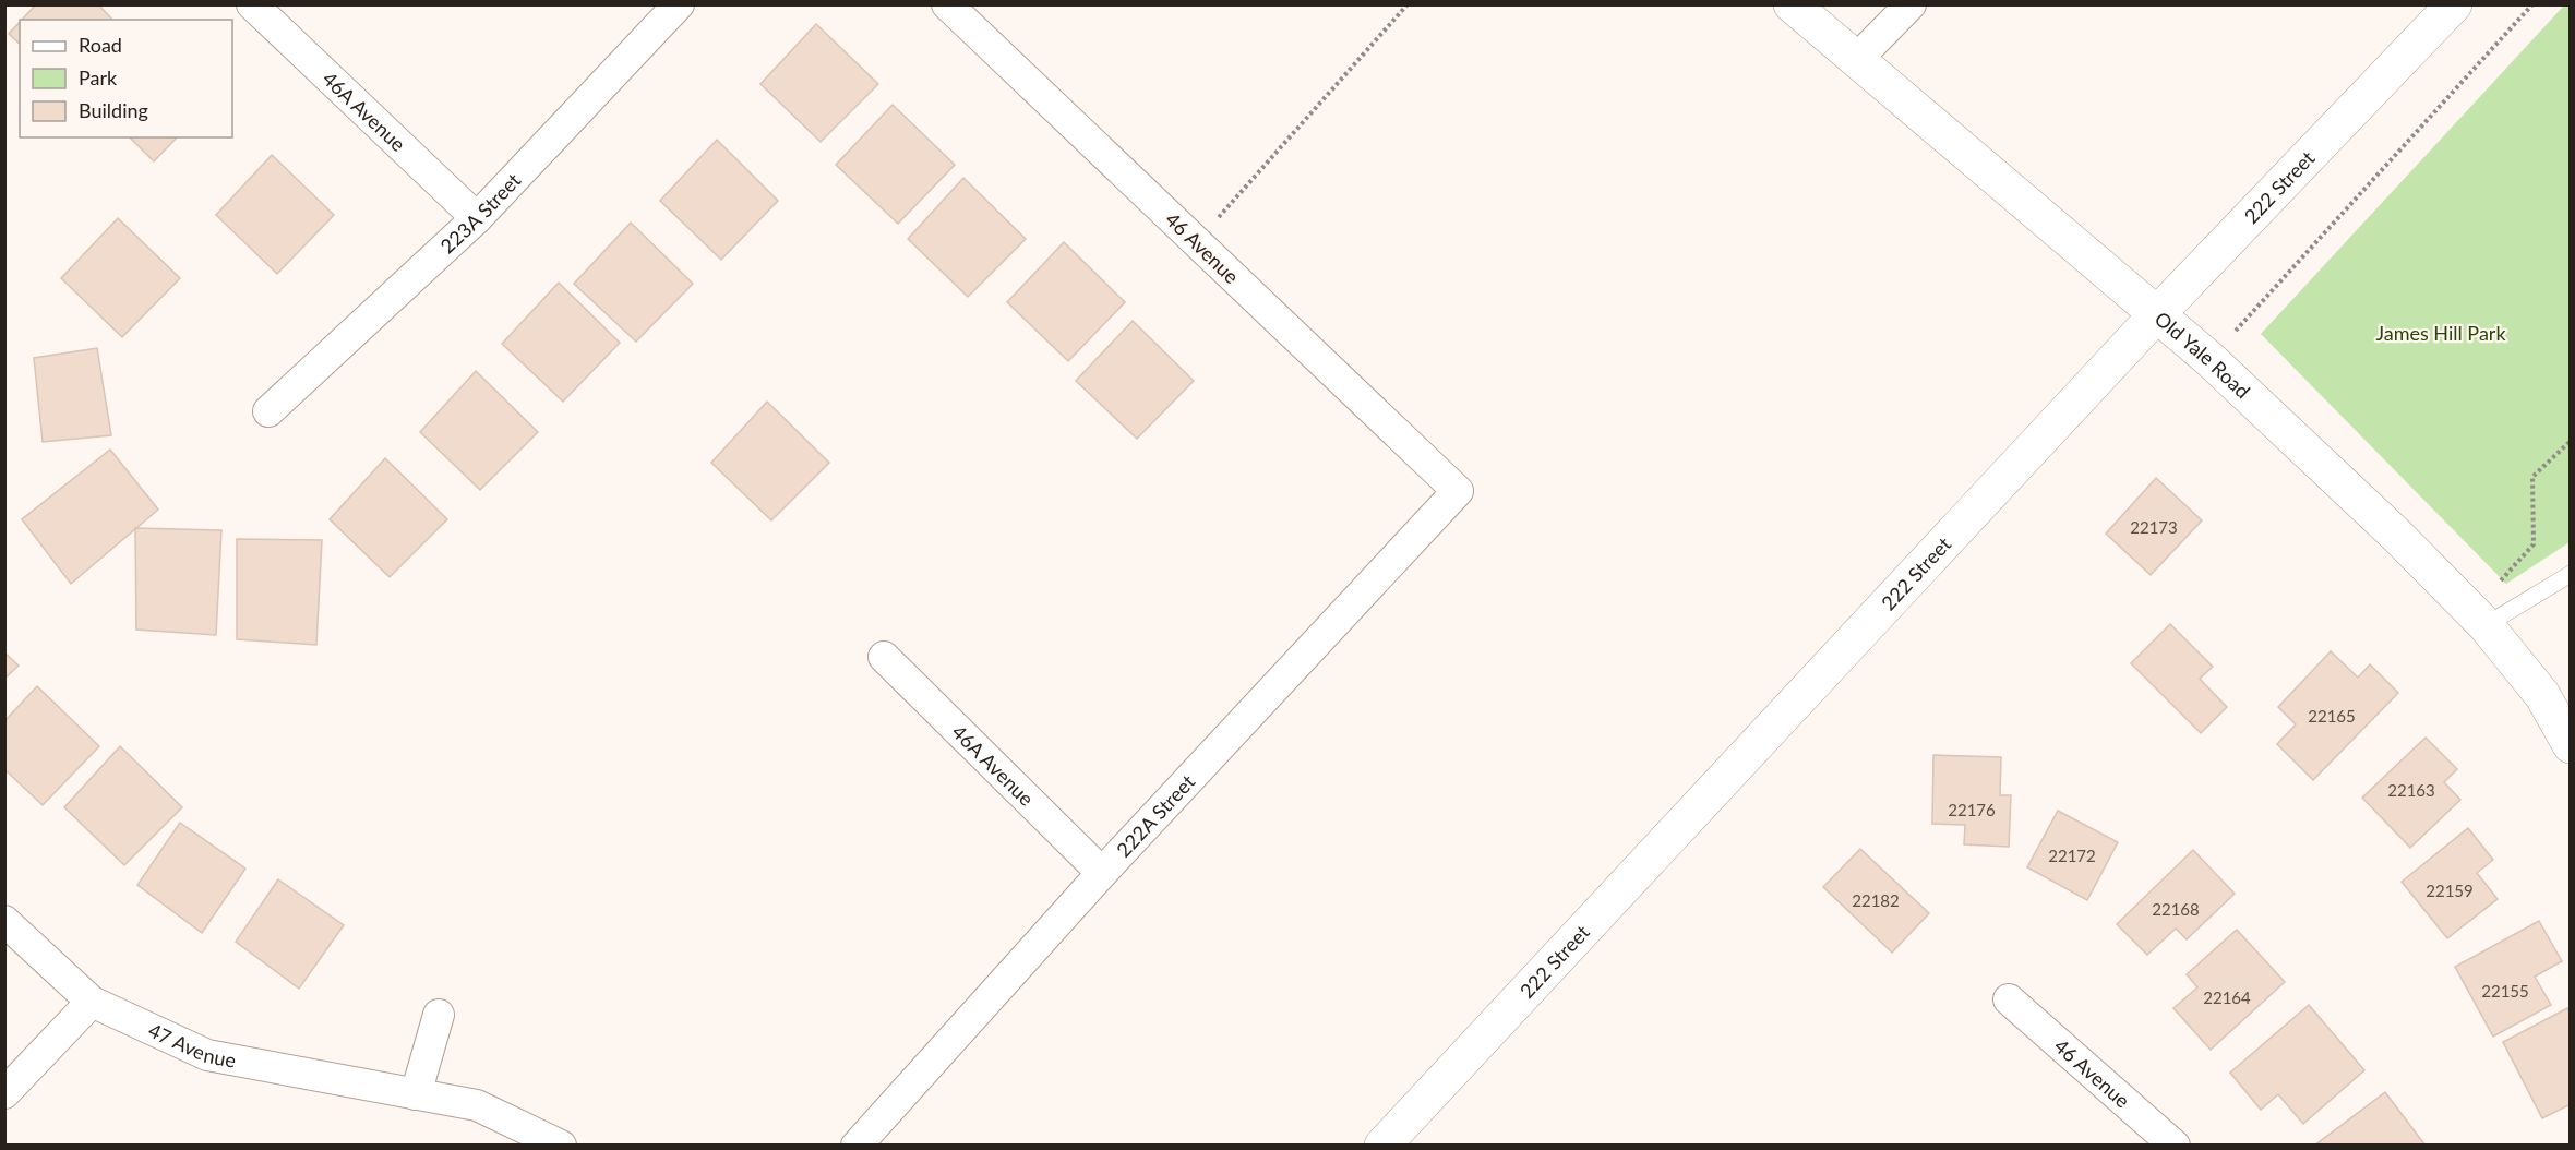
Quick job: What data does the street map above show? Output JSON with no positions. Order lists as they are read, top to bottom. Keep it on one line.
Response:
{"streets":{"street":["46A Avenue","222 Street","223A Street","46 Avenue","Old Yale Road","222A Street","47 Avenue"]},"crossings":[["46A Avenue","223A Street"],["46A Avenue","222A Street"],["222 Street","Old Yale Road"],["46 Avenue","222A Street"]],"parks":["James Hill Park"],"house_numbers":["22173","22165","22163","22176","22172","22159","22182","22168","22155","22164"],"legend":["Road","Park","Building"]}
